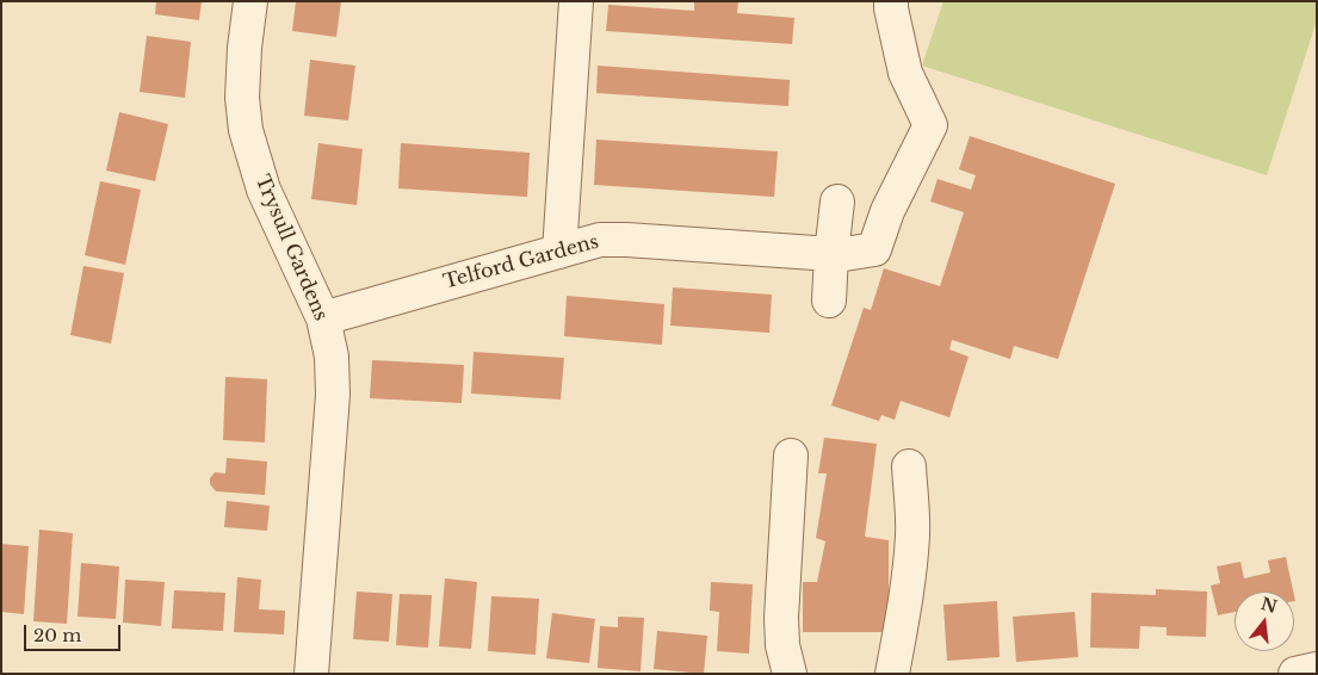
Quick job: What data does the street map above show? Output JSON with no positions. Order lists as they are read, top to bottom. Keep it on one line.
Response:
{"streets":{"street":["Trysull Gardens","Telford Gardens"]},"crossings":[["Trysull Gardens","Telford Gardens"]],"scale_bar":"20 m","north":"top"}
